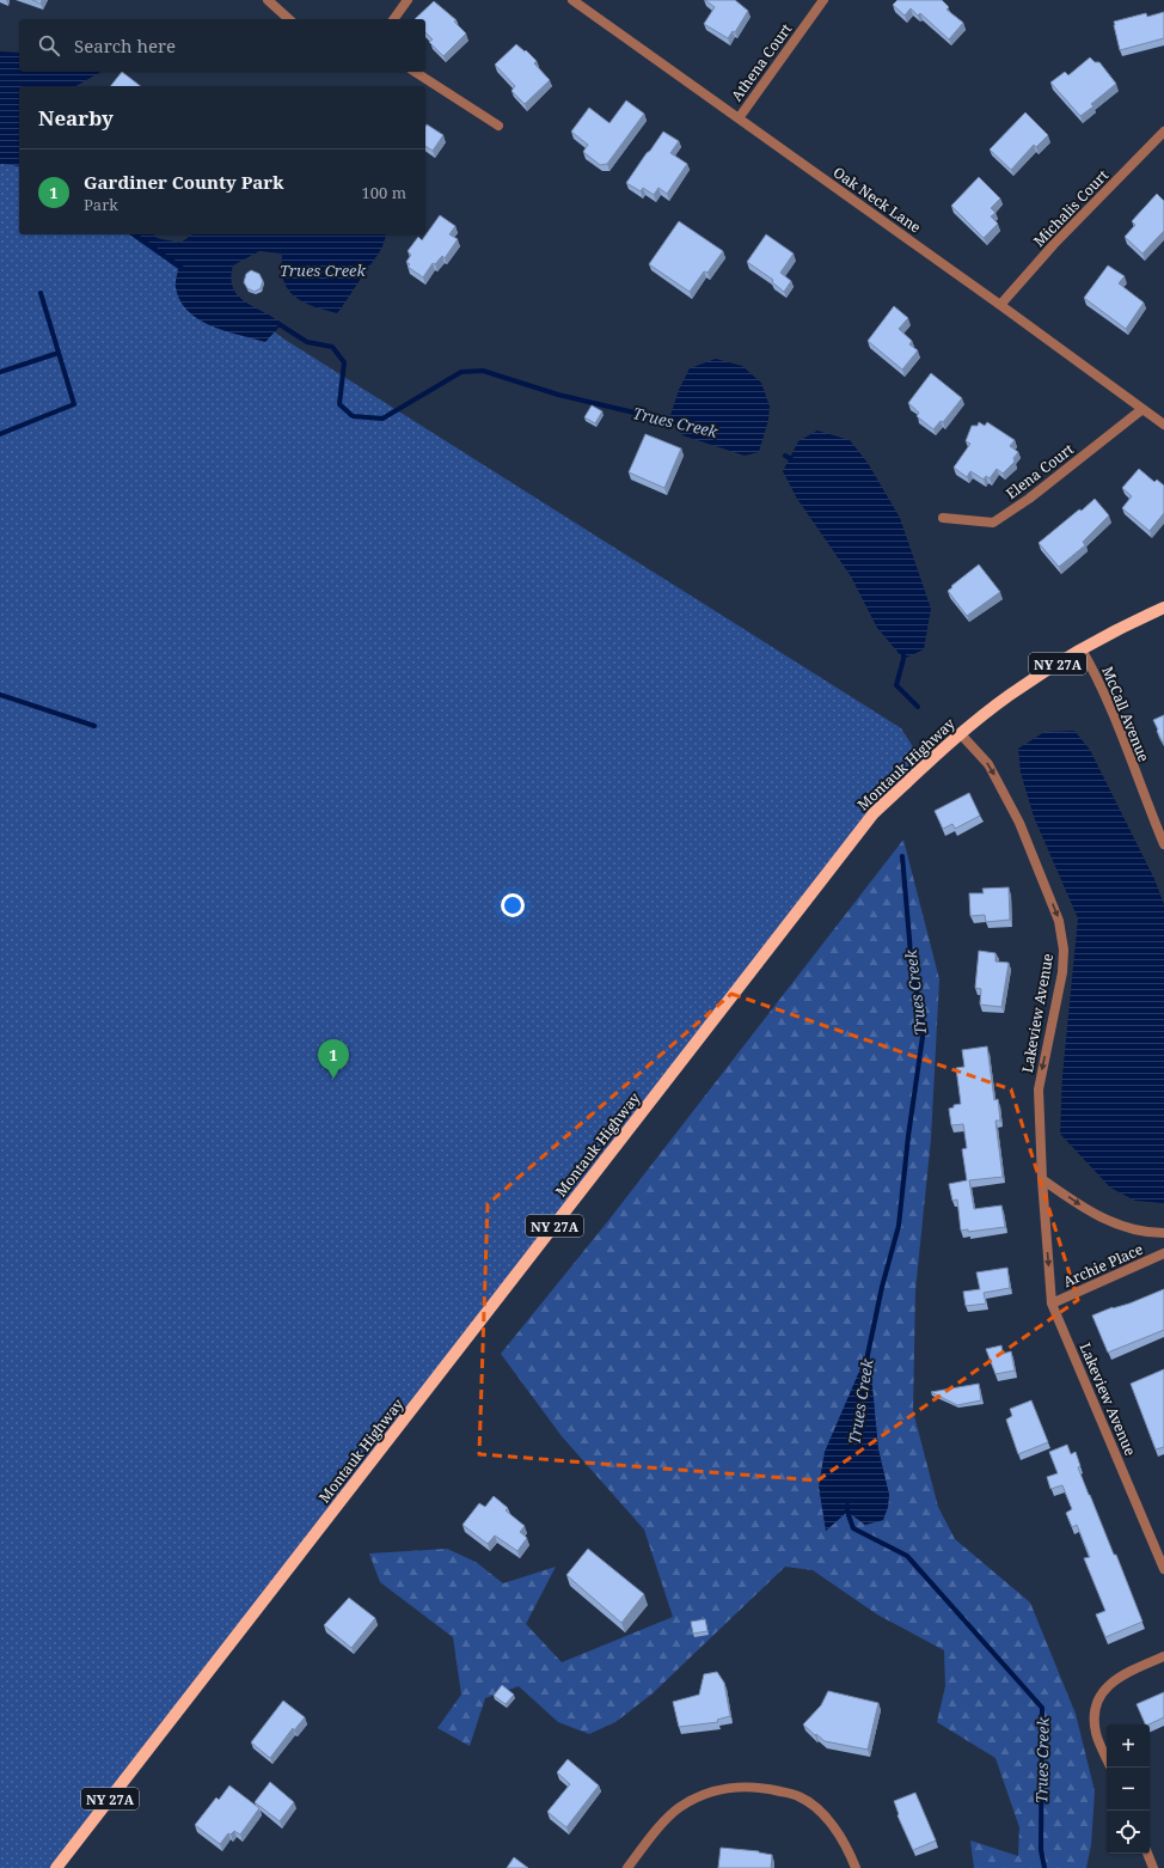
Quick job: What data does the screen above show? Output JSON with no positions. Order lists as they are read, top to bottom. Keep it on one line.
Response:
{"streets":{"main road":["NY 27A","Montauk Highway"],"street":["Athena Court","Oak Neck Lane","Michalis Court","Elena Court","McCall Avenue","Lakeview Avenue","Archie Place"]},"crossings":[["Athena Court","Oak Neck Lane"],["Oak Neck Lane","Michalis Court"],["Oak Neck Lane","Elena Court"],["McCall Avenue","Montauk Highway"],["Montauk Highway","Lakeview Avenue"],["Lakeview Avenue","Archie Place"]],"one_way":["Lakeview Avenue"],"water":["Trues Creek"],"page":{"search":"Search here","heading":"Nearby","list":[{"mark":"1","name":"Gardiner County Park","note":"Park","value":"100 m"}],"pins":"1","map_buttons":["+","−"]}}
